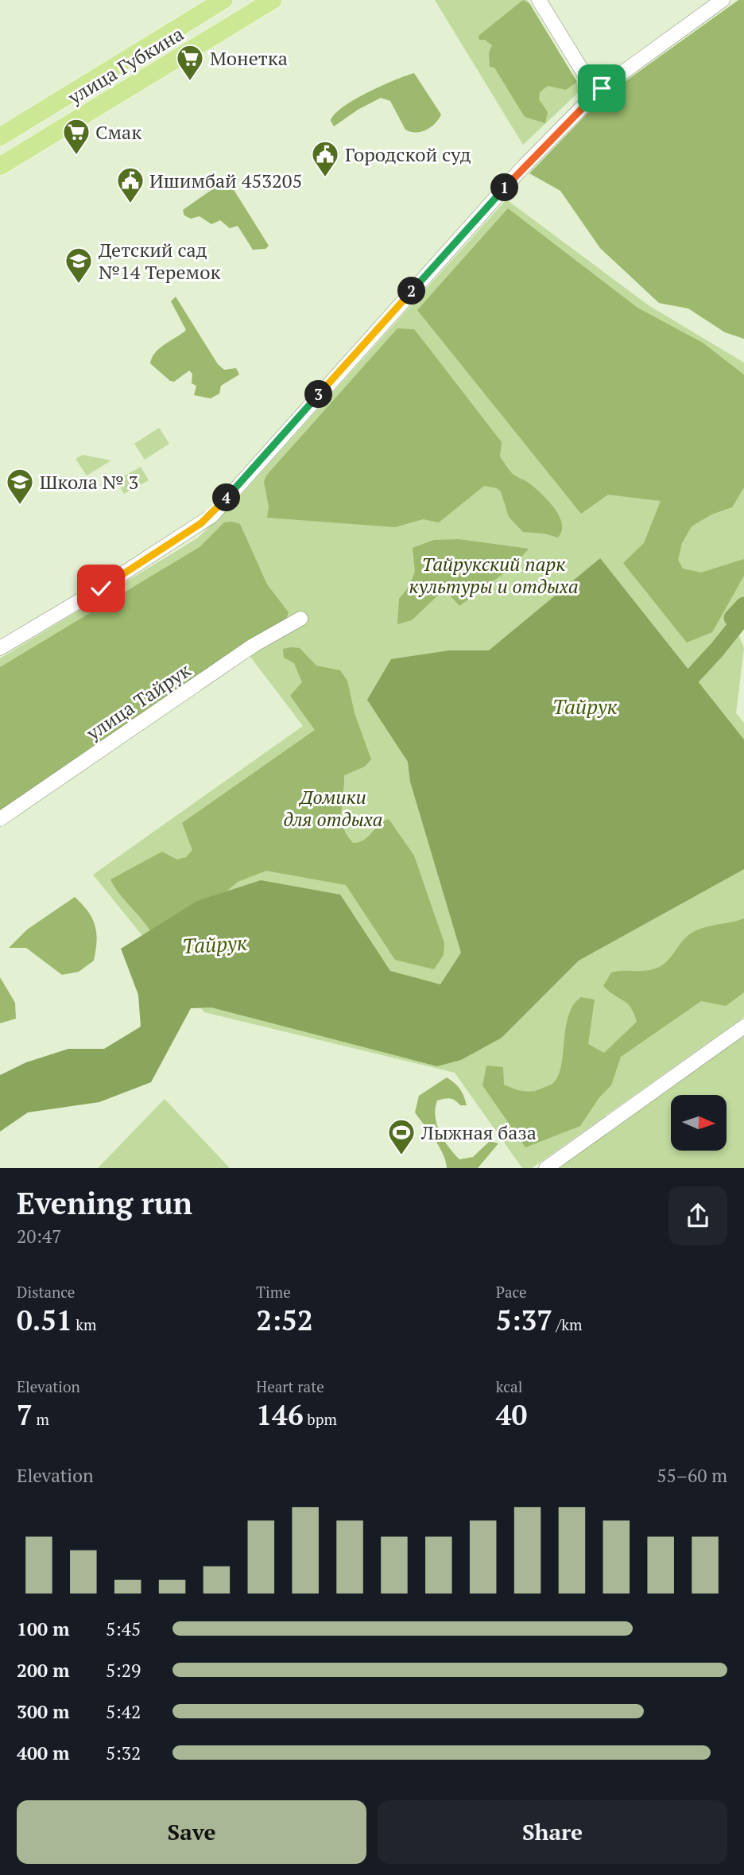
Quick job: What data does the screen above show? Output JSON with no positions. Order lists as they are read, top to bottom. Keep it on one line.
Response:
{"streets":{"main road":["улица Губкина"],"street":["улица Тайрук"]},"water":["Тайрук"],"parks":["Тайрукский парк культуры и отдыха","Домики для отдыха"],"places":{"supermarket":["Монетка","Смак"],"public building":["Городской суд","Ишимбай 453205"],"school or university":["Детский сад №14 Теремок","Школа № 3"],"sports":["Лыжная база"]},"north":"right","page":{"pins":["1","2","3","4"],"heading":["Evening run","20:47"],"stats":[["Distance","0.51 km"],["Time","2:52"],["Pace","5:37 /km"],["Elevation","7 m"],["Heart rate","146 bpm"],["kcal","40"]],"chart":["Elevation","55–60 m"],"list":[{"name":"100 m","note":"5:45"},{"name":"200 m","note":"5:29"},{"name":"300 m","note":"5:42"},{"name":"400 m","note":"5:32"}],"buttons":["Save","Share"]}}
